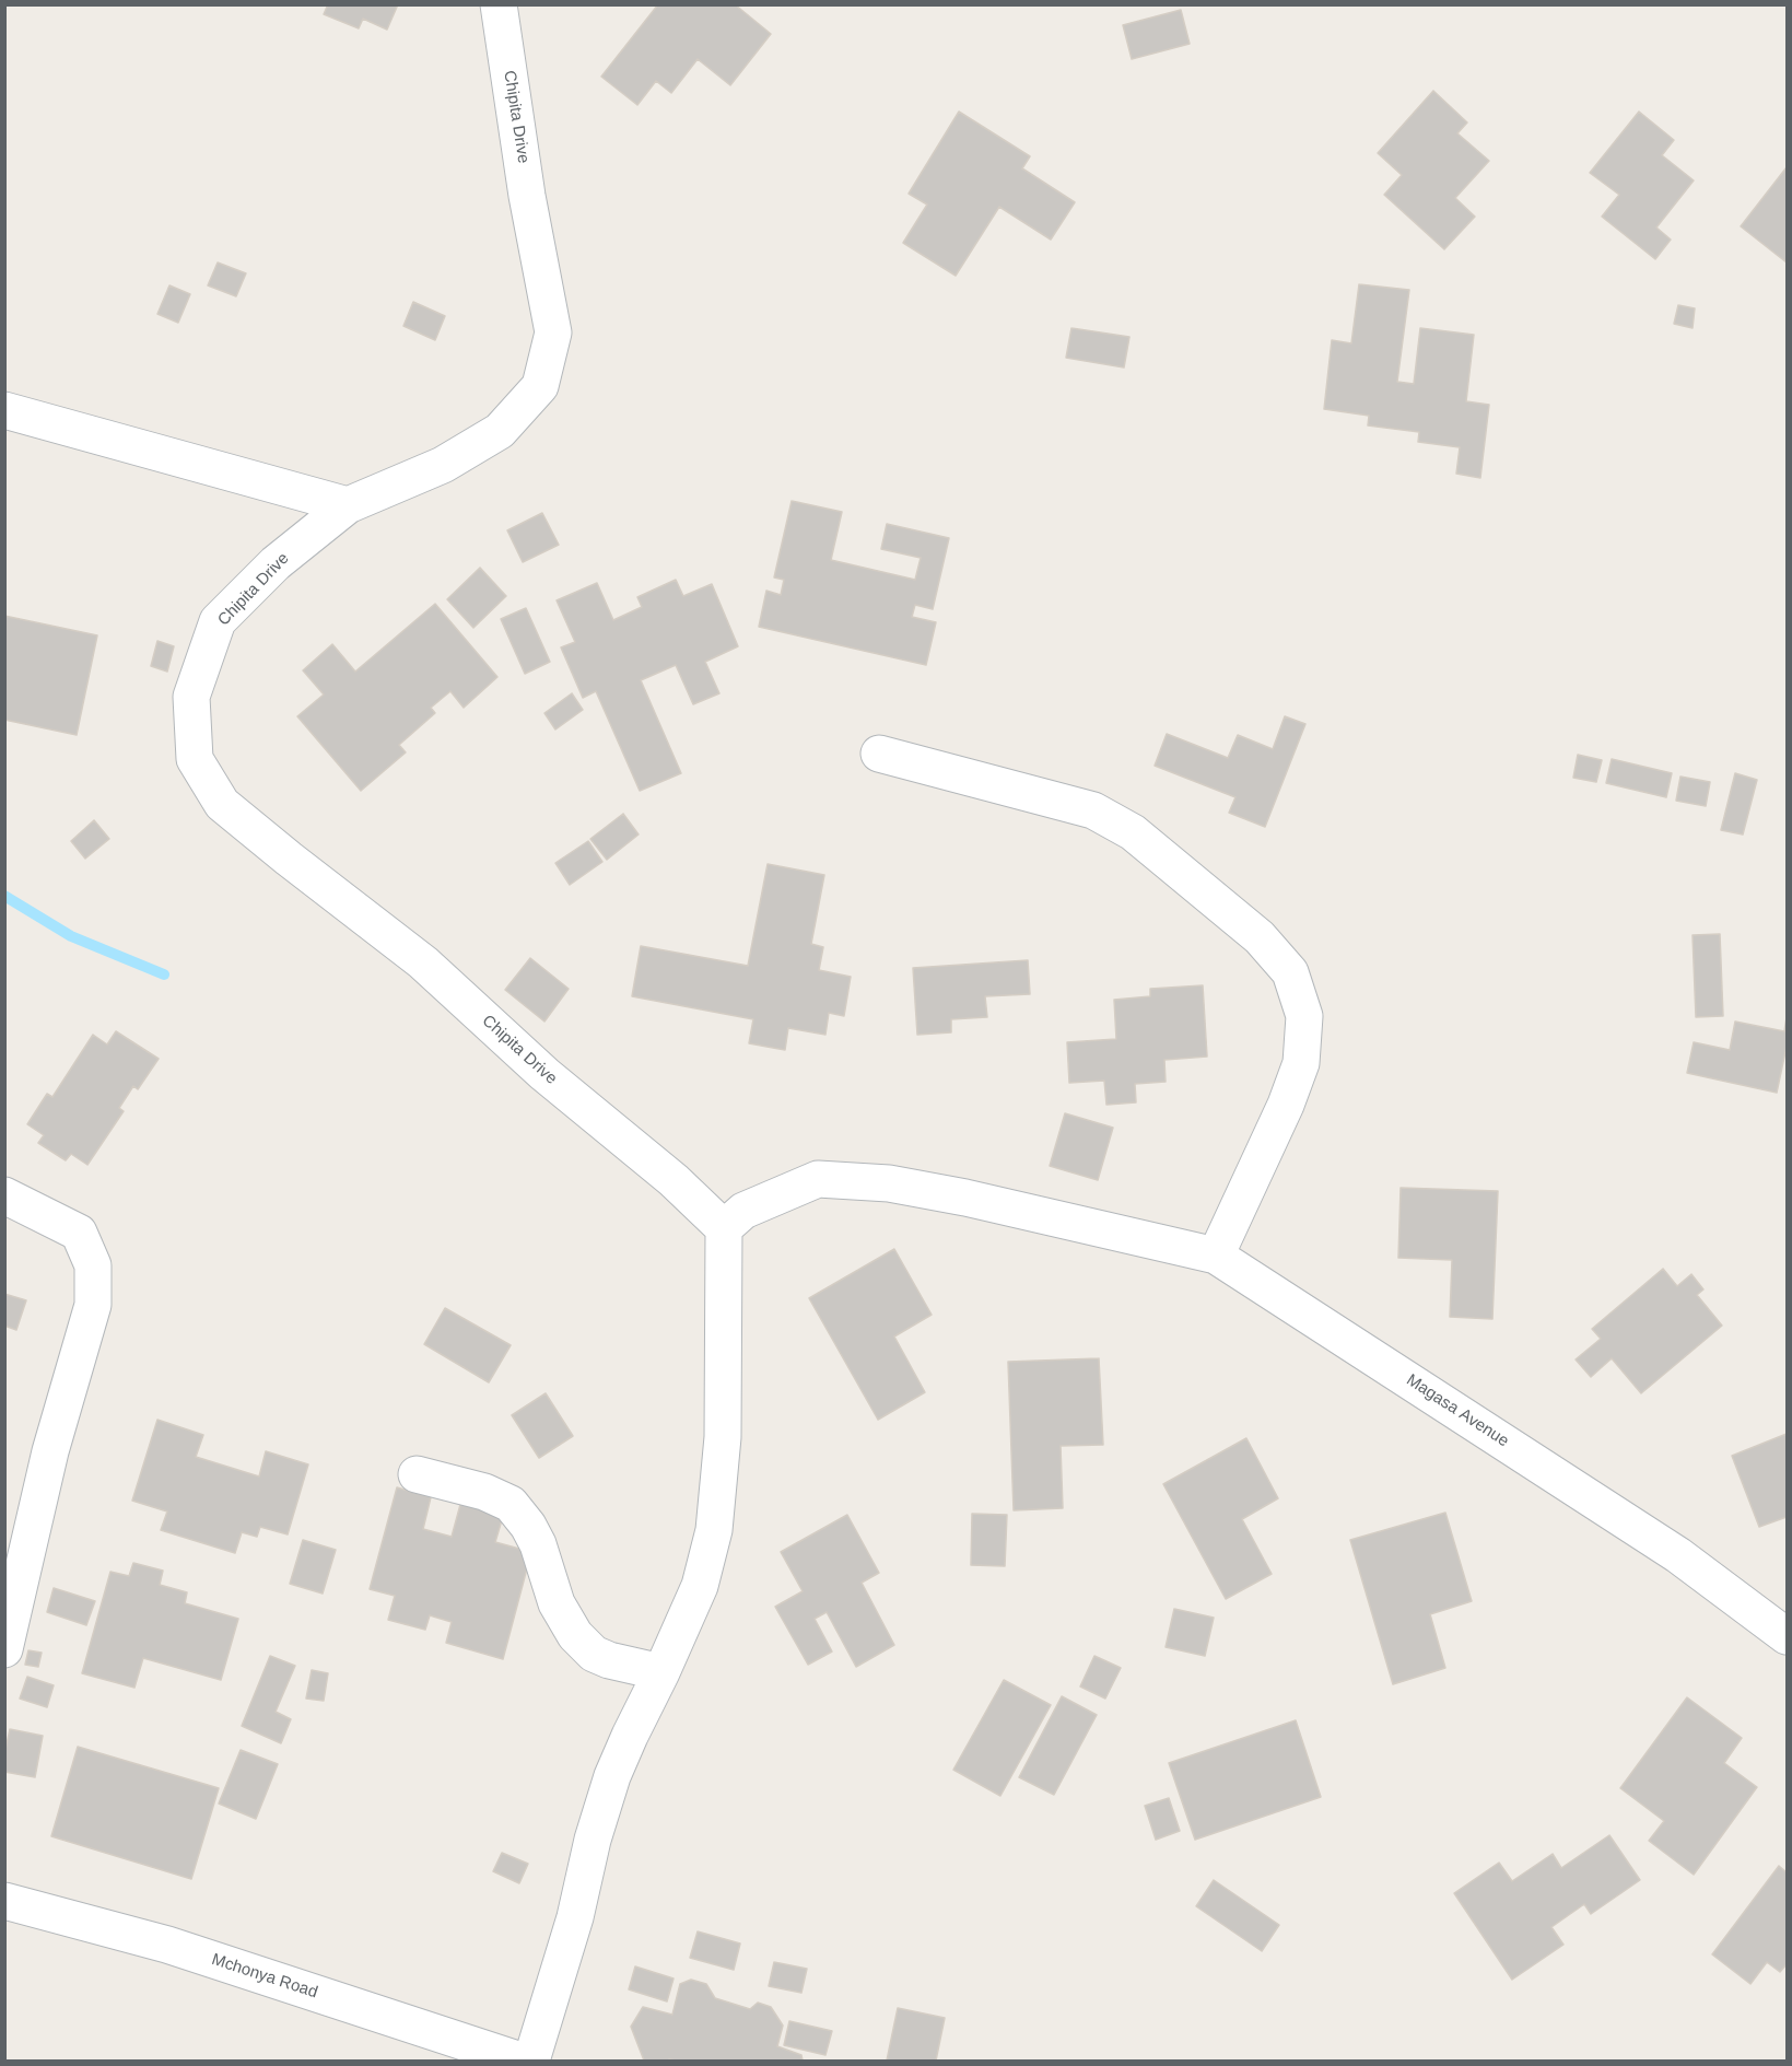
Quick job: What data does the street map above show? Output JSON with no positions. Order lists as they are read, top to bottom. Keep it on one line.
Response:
{"streets":{"street":["Chipita Drive","Magasa Avenue","Mchonya Road"]},"crossings":[["Chipita Drive","Magasa Avenue"]]}
